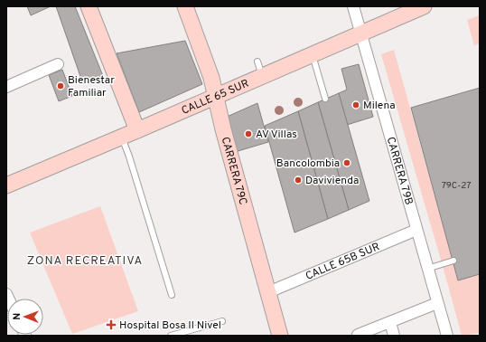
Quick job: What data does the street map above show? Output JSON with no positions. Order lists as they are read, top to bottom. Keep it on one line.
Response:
{"streets":{"street":["CALLE 65 SUR","CARRERA 79C","CARRERA 79B","CALLE 65B SUR"]},"crossings":[["CALLE 65 SUR","CARRERA 79C"],["CALLE 65 SUR","CARRERA 79B"],["CARRERA 79C","CALLE 65B SUR"],["CARRERA 79B","CALLE 65B SUR"]],"districts":["ZONA RECREATIVA"],"places":{"other":["Bienestar Familiar","Milena","AV Villas","Bancolombia","Davivienda"],"health":["Hospital Bosa Il Nivel"]},"house_numbers":["79C-27"],"north":"left"}
